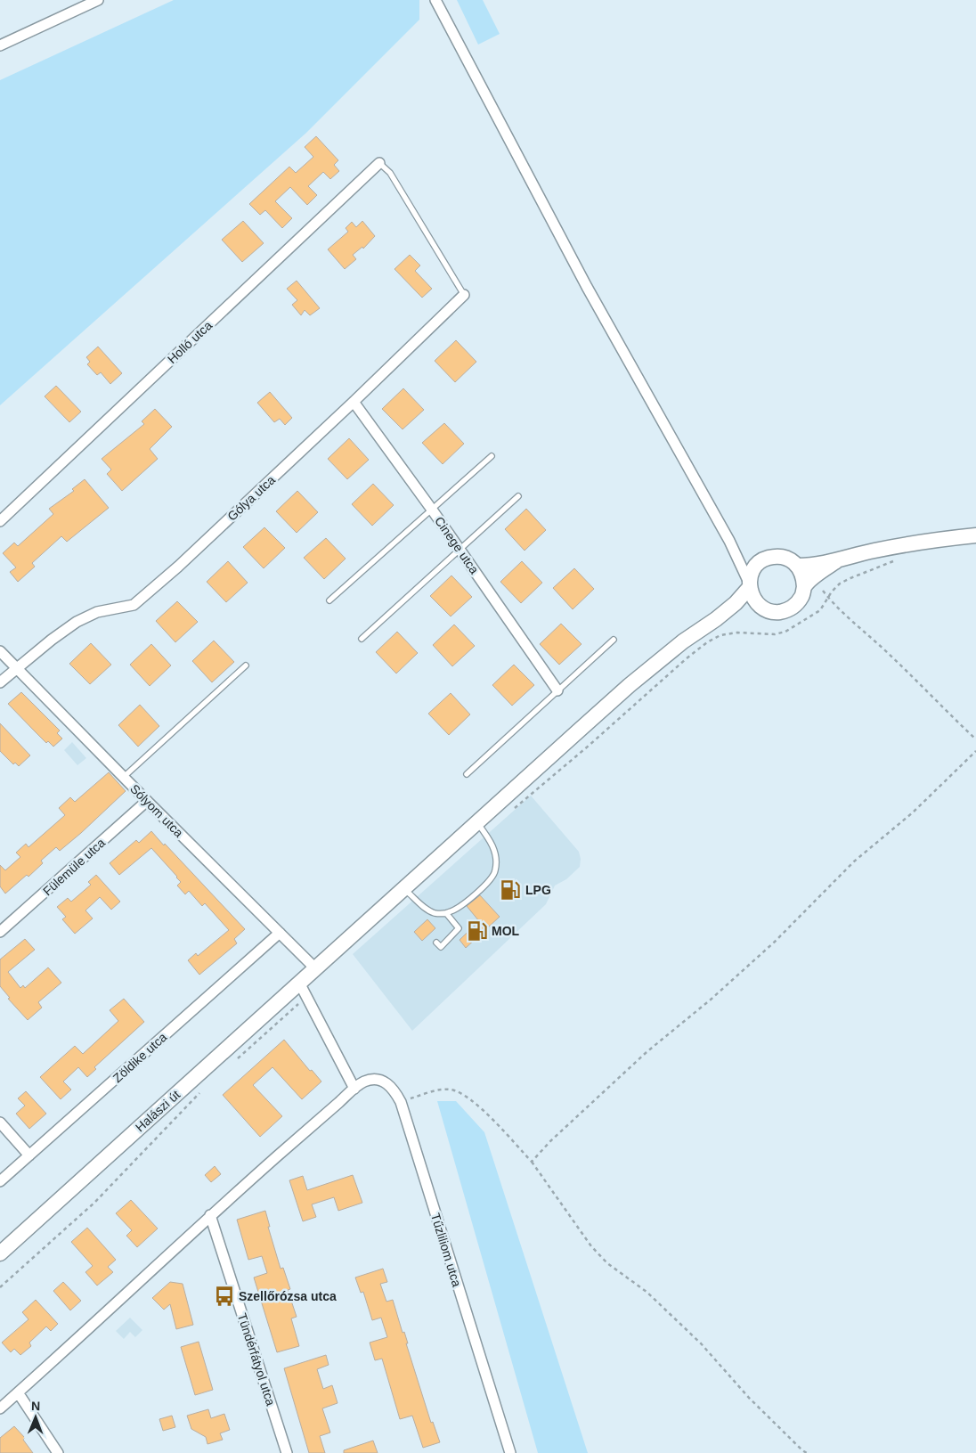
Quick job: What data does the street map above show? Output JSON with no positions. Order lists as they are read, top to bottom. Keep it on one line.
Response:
{"streets":{"main road":["Halászi út"],"street":["Holló utca","Gólya utca","Cinege utca","Sólyom utca","Fülemüle utca","Zöldike utca","Tűzliliom utca","Tündérfátyol utca"]},"crossings":[["Gólya utca","Cinege utca"],["Gólya utca","Sólyom utca"],["Sólyom utca","Fülemüle utca"],["Sólyom utca","Zöldike utca"],["Sólyom utca","Halászi út"]],"places":{"fuel station":["LPG","MOL"],"bus stop":["Szellőrózsa utca"]},"north":"top"}
